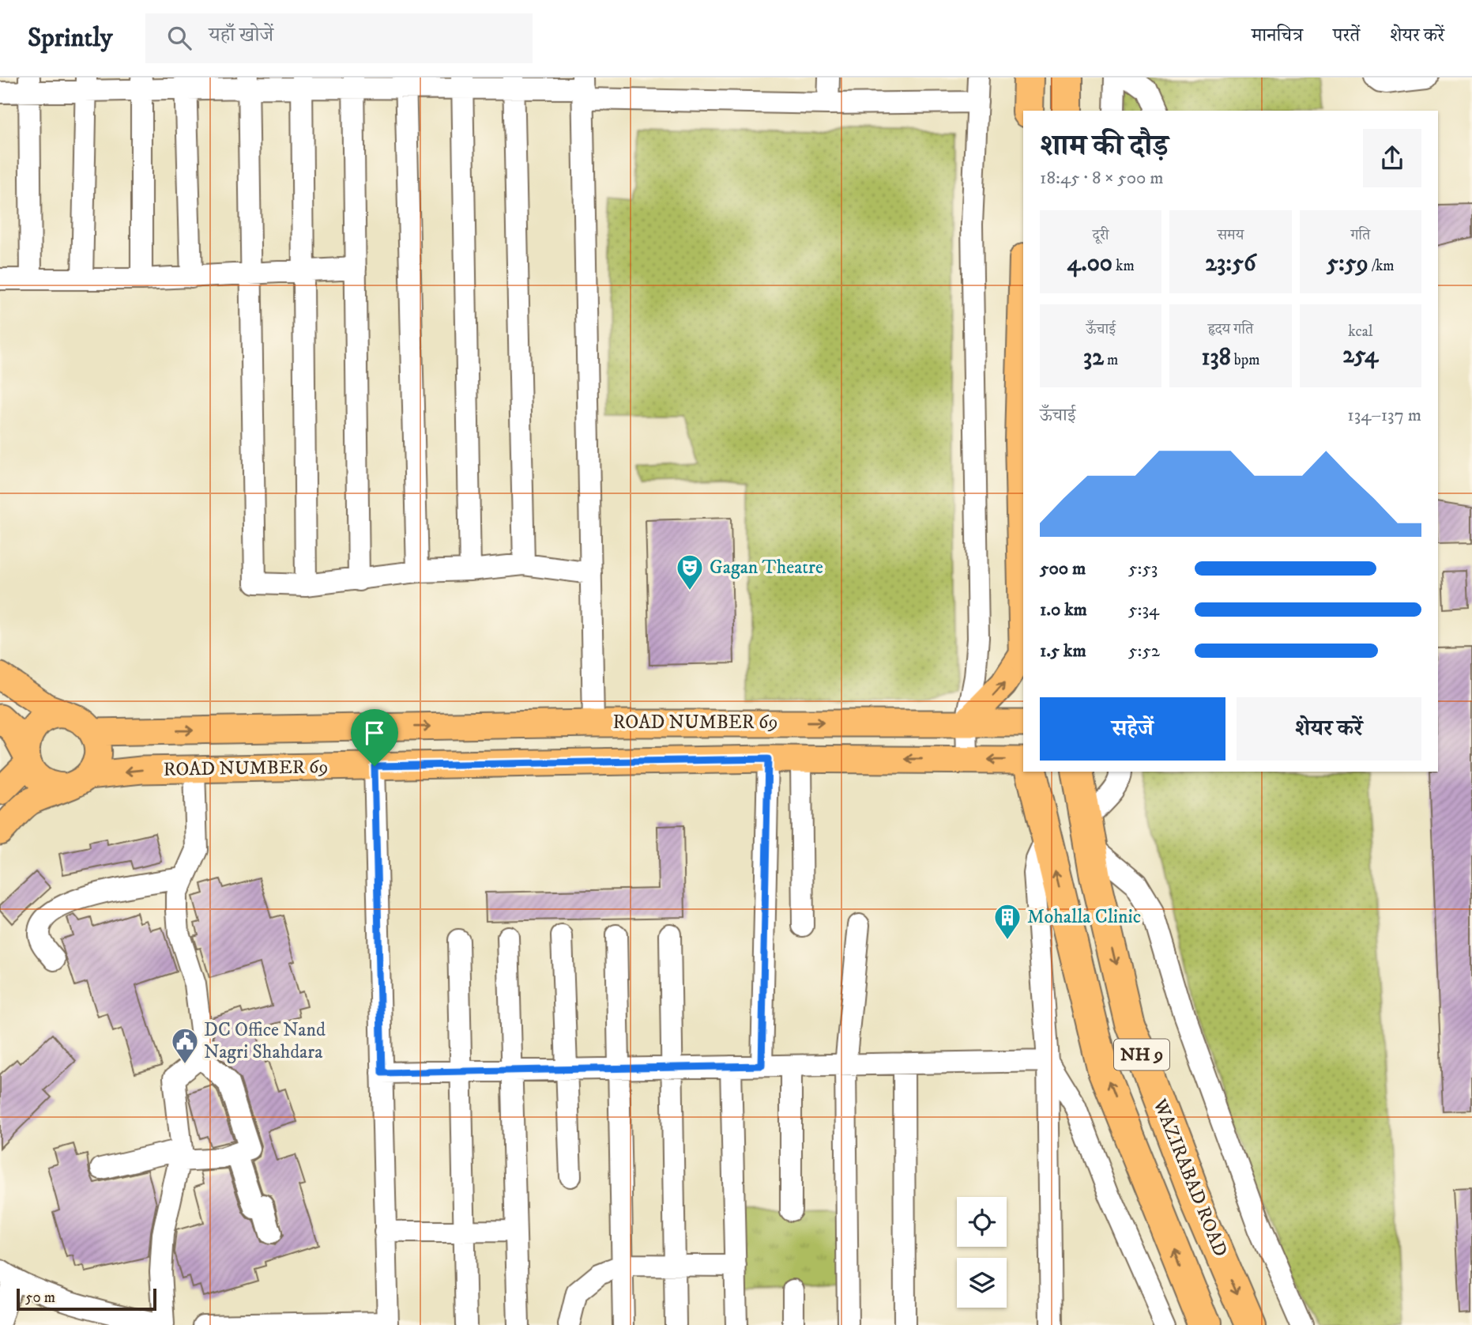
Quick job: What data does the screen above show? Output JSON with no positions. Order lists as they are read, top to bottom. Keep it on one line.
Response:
{"streets":{"highway":["NH 9","WAZIRABAD ROAD"],"main road":["ROAD NUMBER 69"]},"places":{"theatre":["Gagan Theatre"],"building":["Mohalla Clinic"],"public building":["DC Office Nand Nagri Shahdara"]},"scale_bar":"50 m","page":{"header":"Sprintly","search":"यहाँ खोजें","nav":["मानचित्र","परतें","शेयर करें"],"heading":["शाम की दौड़","18:45 · 8 × 500 m"],"stats":[["दूरी","4.00 km"],["समय","23:56"],["गति","5:59 /km"],["ऊँचाई","32 m"],["हृदय गति","138 bpm"],["kcal","254"]],"chart":["ऊँचाई","134–137 m"],"list":[{"name":"500 m","note":"5:53"},{"name":"1.0 km","note":"5:34"},{"name":"1.5 km","note":"5:52"}],"buttons":["सहेजें","शेयर करें"],"scale":"50 m"}}
